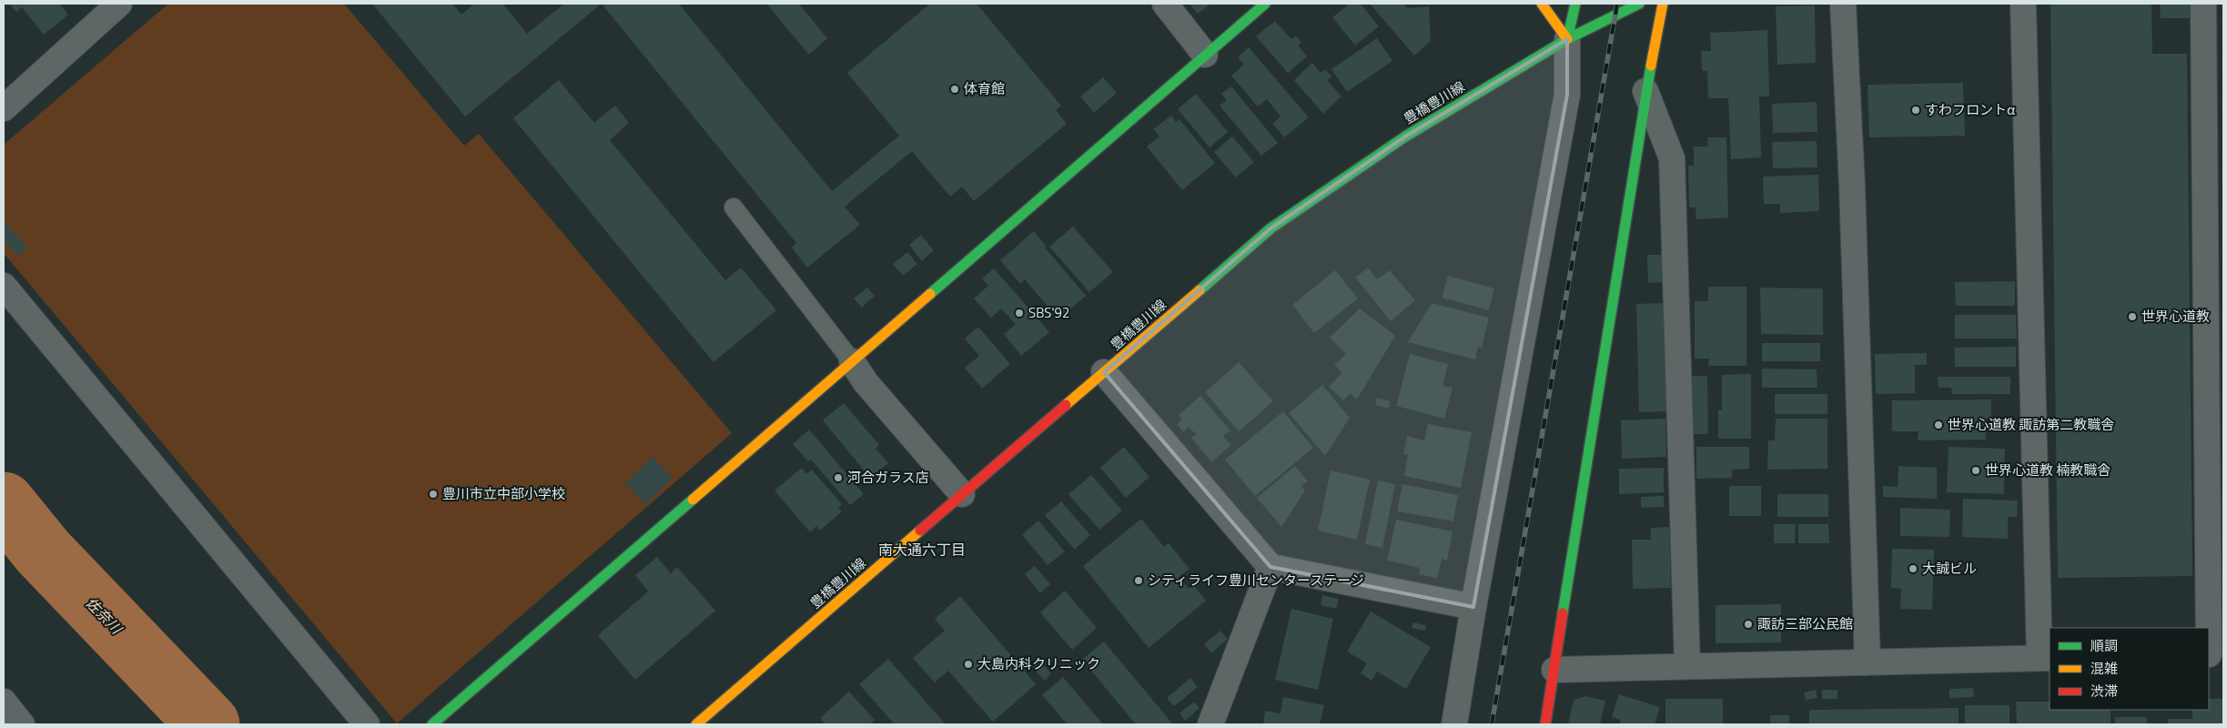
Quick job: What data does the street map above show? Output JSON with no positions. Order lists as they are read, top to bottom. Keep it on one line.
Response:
{"streets":{"street":["豊橋豊川線"]},"districts":["南大通六丁目"],"water":["佐奈川"],"places":["体育館","すわフロントα","SBS'92","世界心道教","世界心道教 諏訪第二教職舎","世界心道教 楠教職舎","河合ガラス店","豊川市立中部小学校","大誠ビル","シティライフ豊川センターステージ","諏訪三部公民館","大島内科クリニック"],"legend":["順調","混雑","渋滞"]}
